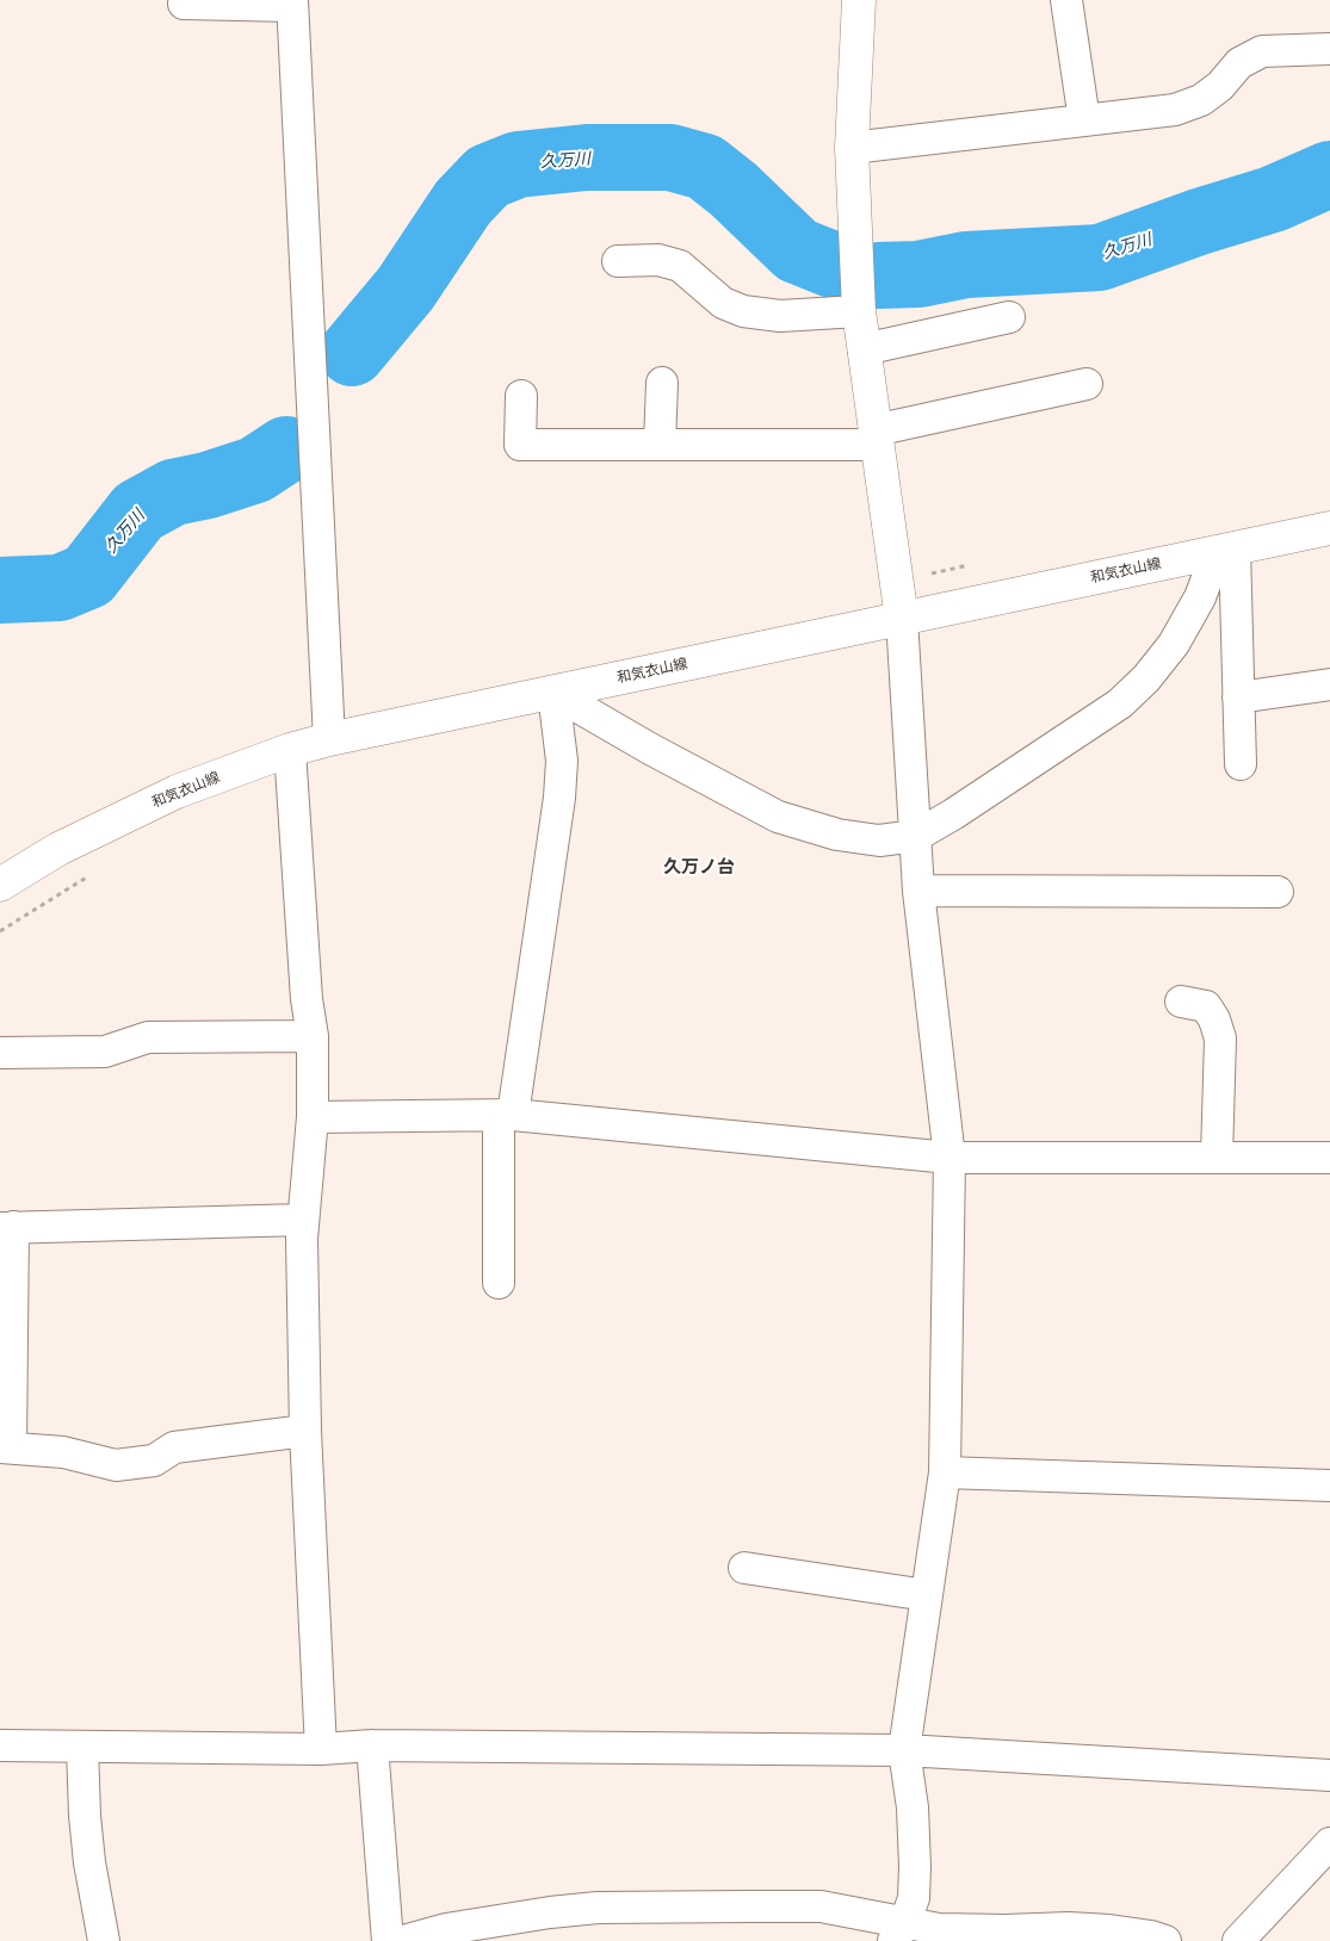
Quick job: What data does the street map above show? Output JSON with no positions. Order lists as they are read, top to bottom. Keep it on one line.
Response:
{"streets":{"main road":["和気衣山線"]},"districts":["久万ノ台"],"water":["久万川"]}
